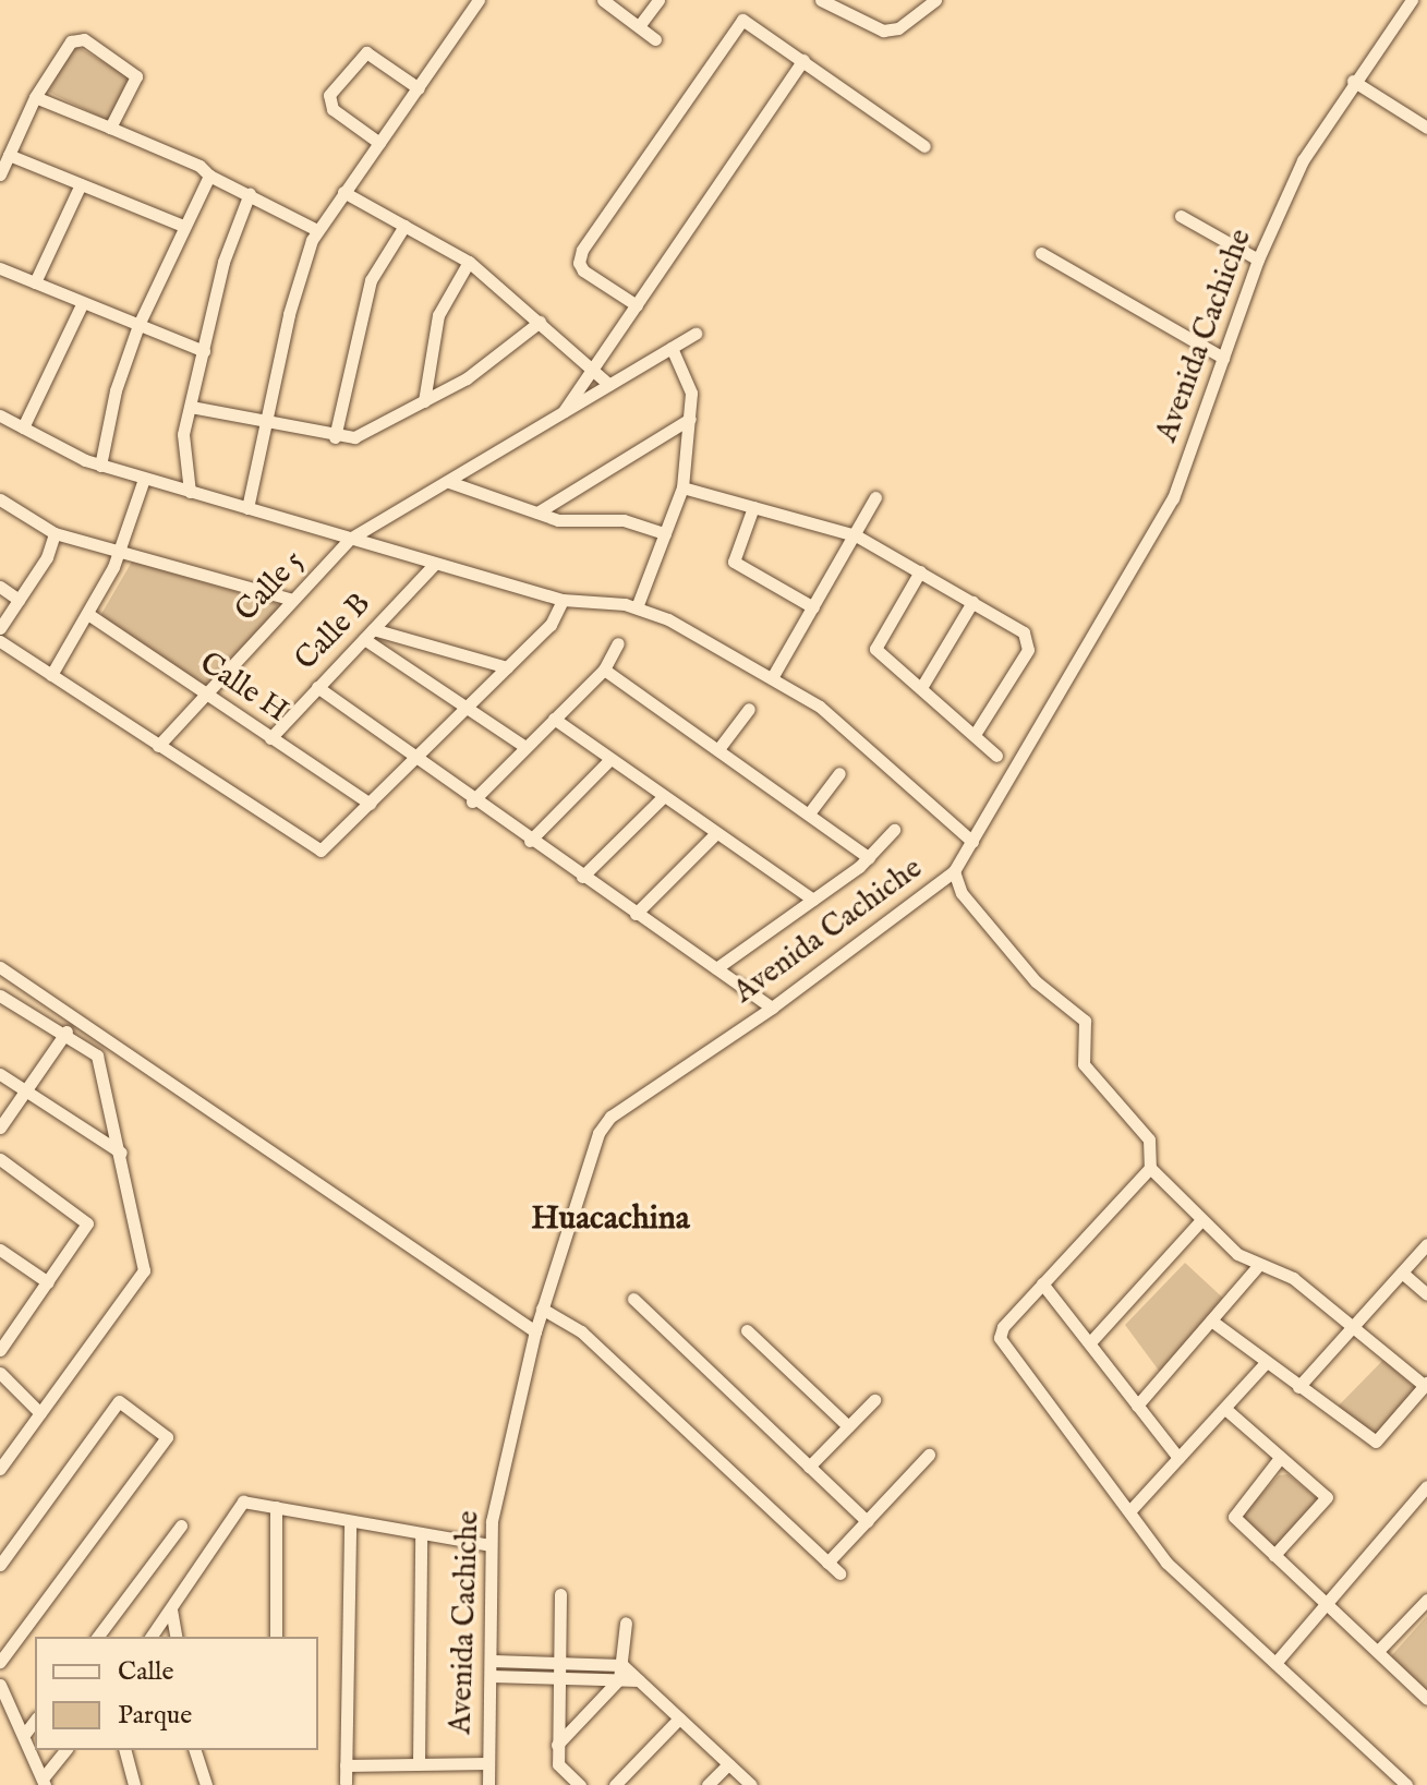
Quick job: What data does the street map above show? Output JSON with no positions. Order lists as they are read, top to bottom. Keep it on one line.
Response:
{"streets":{"street":["Avenida Cachiche","Calle 5","Calle B","Calle H"]},"crossings":[["Calle 5","Calle H"],["Calle B","Calle H"]],"districts":["Huacachina"],"legend":["Calle","Parque"]}
